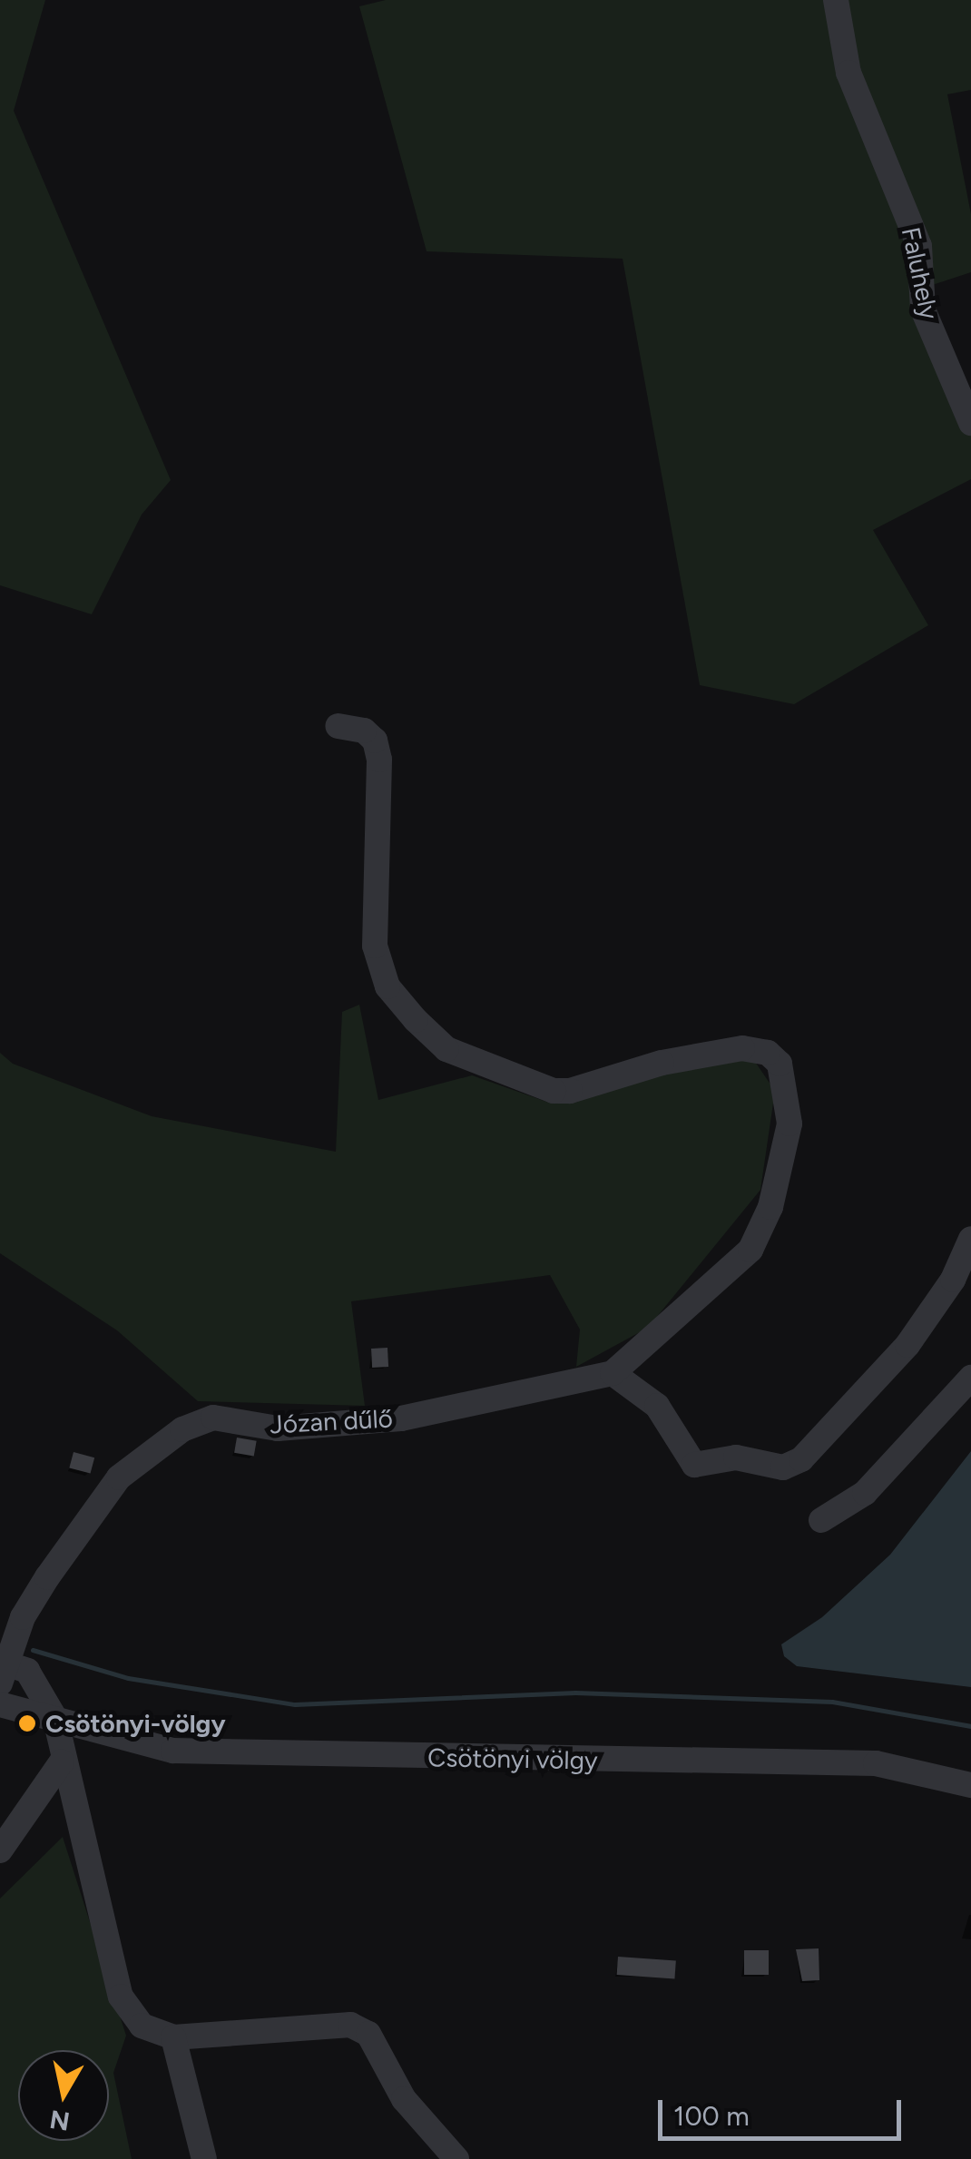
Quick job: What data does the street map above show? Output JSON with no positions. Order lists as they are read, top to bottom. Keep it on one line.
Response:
{"streets":{"street":["Faluhely","Józan dűlő","Csötönyi völgy"]},"places":["Csötönyi-völgy"],"scale_bar":"100 m","north":"bottom"}
